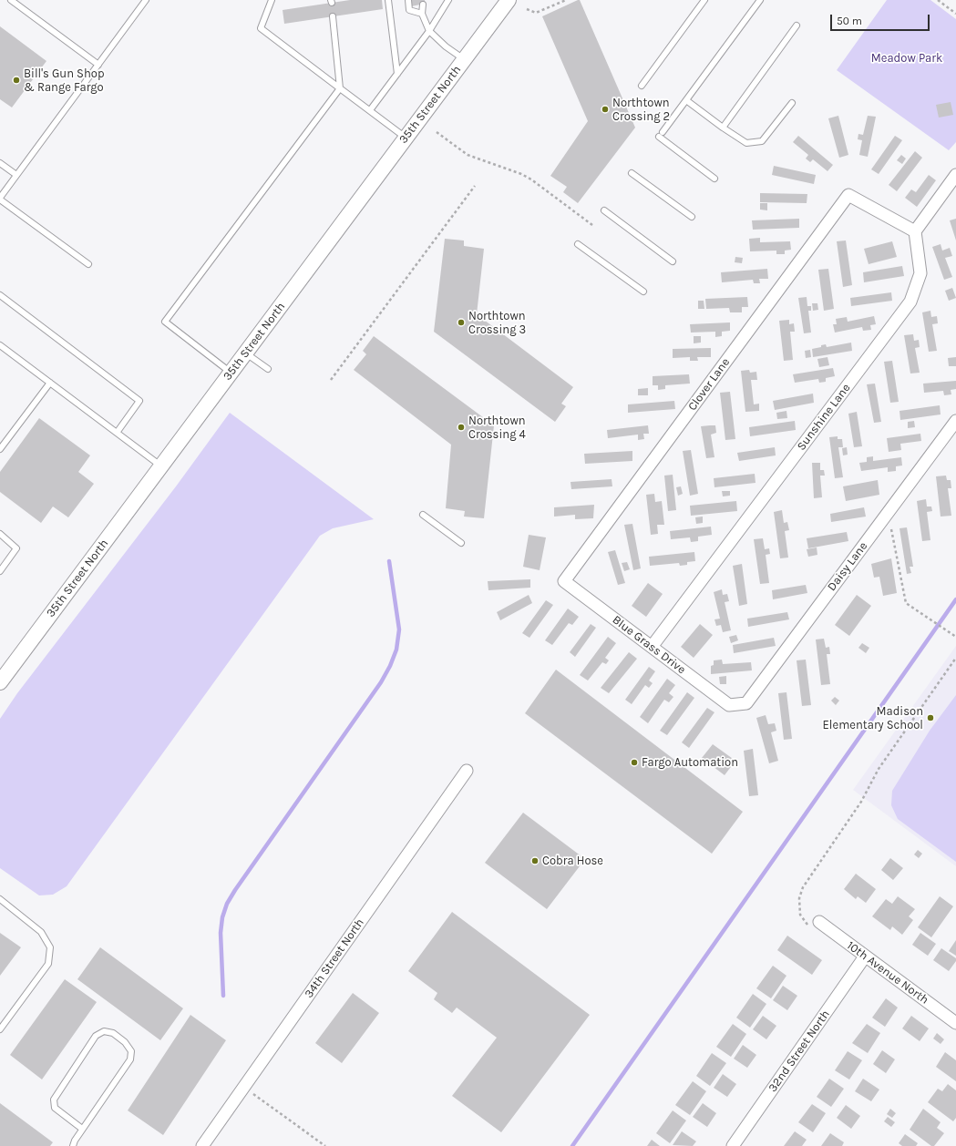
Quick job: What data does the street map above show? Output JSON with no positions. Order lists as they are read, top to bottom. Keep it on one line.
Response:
{"streets":{"street":["35th Street North","Clover Lane","Sunshine Lane","Daisy Lane","Blue Grass Drive","34th Street North","10th Avenue North","32nd Street North"]},"crossings":[["Clover Lane","Sunshine Lane"],["Clover Lane","Blue Grass Drive"],["Sunshine Lane","Blue Grass Drive"],["Daisy Lane","Blue Grass Drive"],["10th Avenue North","32nd Street North"]],"parks":["Meadow Park"],"places":["Bill's Gun Shop & Range Fargo","Northtown Crossing 2","Northtown Crossing 3","Northtown Crossing 4","Madison Elementary School","Fargo Automation","Cobra Hose"],"scale_bar":"50 m"}
